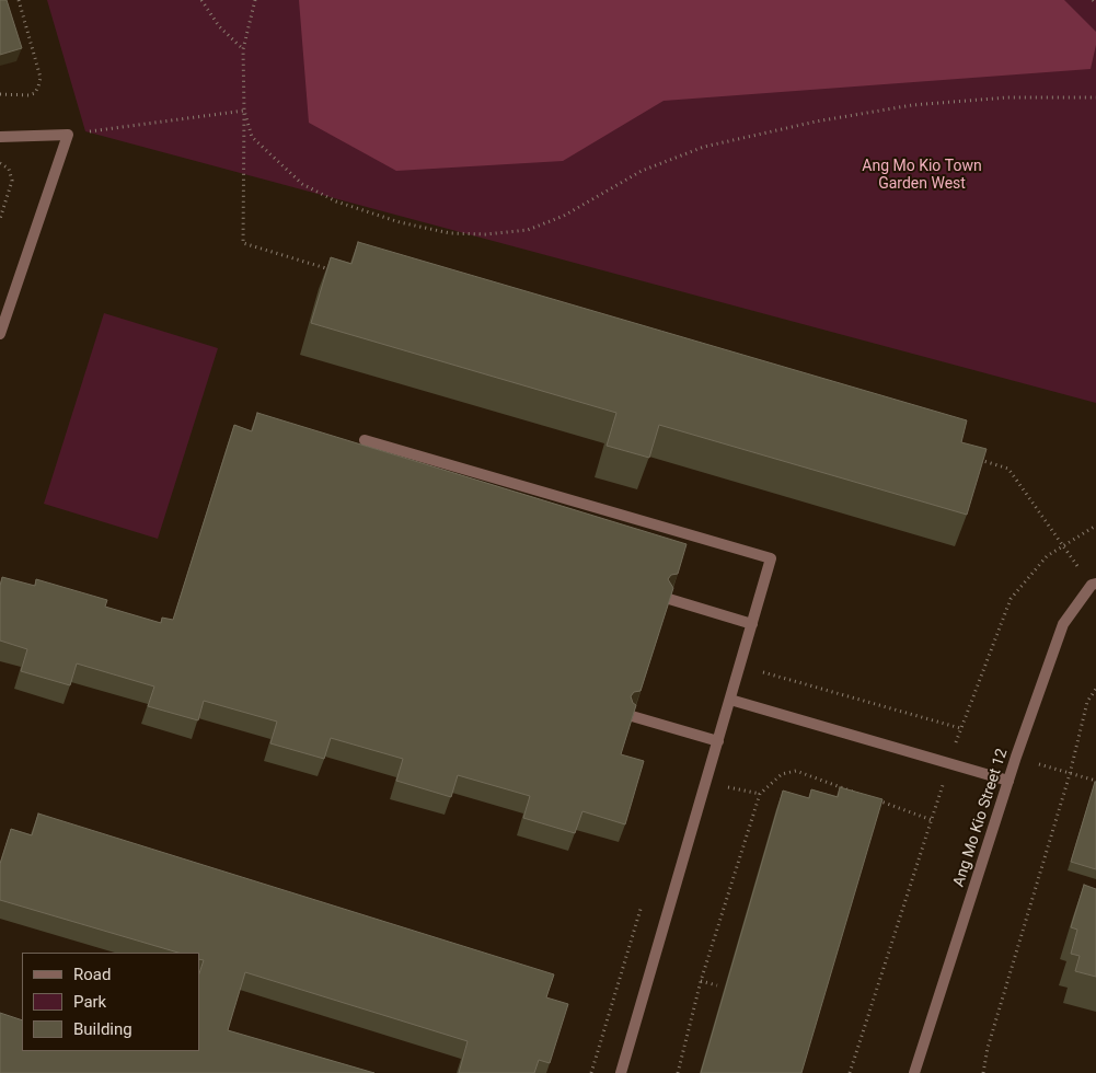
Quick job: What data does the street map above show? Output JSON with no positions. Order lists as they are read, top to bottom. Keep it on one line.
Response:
{"streets":{"street":["Ang Mo Kio Street 12"]},"parks":["Ang Mo Kio Town Garden West"],"legend":["Road","Park","Building"]}
